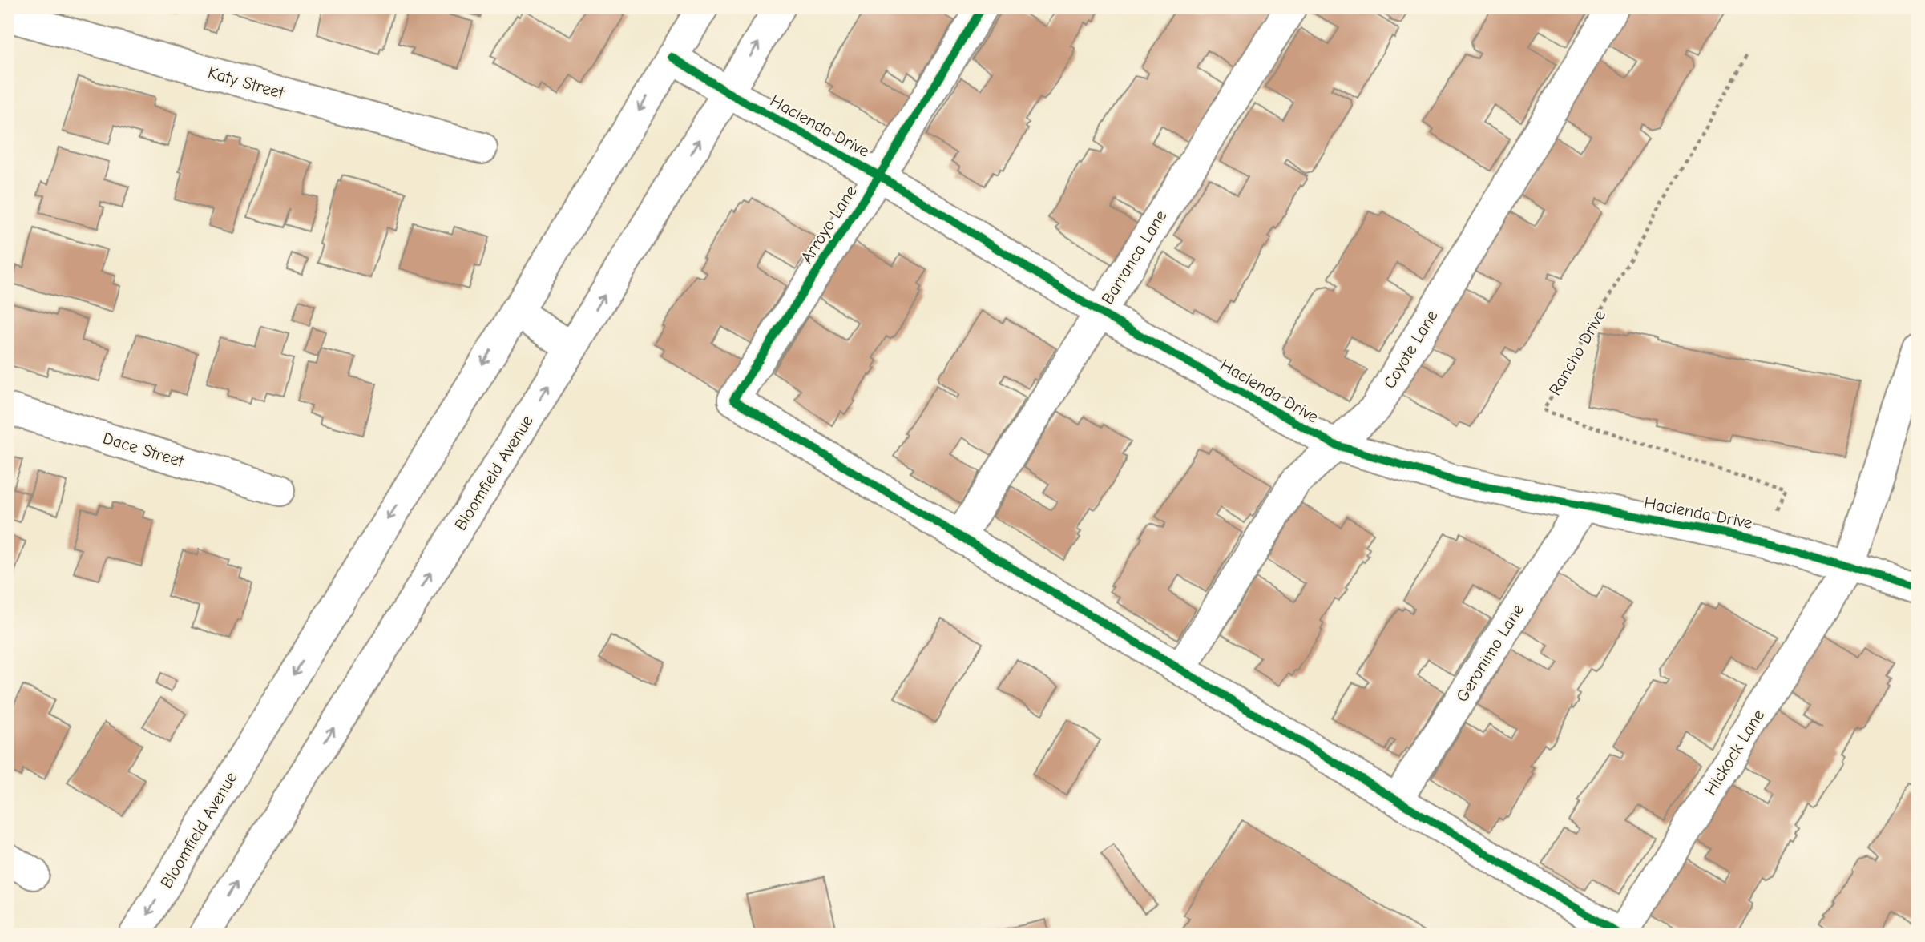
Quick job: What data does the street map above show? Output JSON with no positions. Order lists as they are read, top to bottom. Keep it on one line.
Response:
{"streets":{"street":["Katy Street","Hacienda Drive","Arroyo Lane","Barranca Lane","Coyote Lane","Dace Street","Bloomfield Avenue","Geronimo Lane","Hickock Lane"],"path":["Rancho Drive"]},"crossings":[["Hacienda Drive","Arroyo Lane"],["Hacienda Drive","Barranca Lane"],["Hacienda Drive","Coyote Lane"],["Hacienda Drive","Rancho Drive"],["Hacienda Drive","Bloomfield Avenue"],["Hacienda Drive","Geronimo Lane"],["Hacienda Drive","Hickock Lane"],["Arroyo Lane","Barranca Lane"]]}
